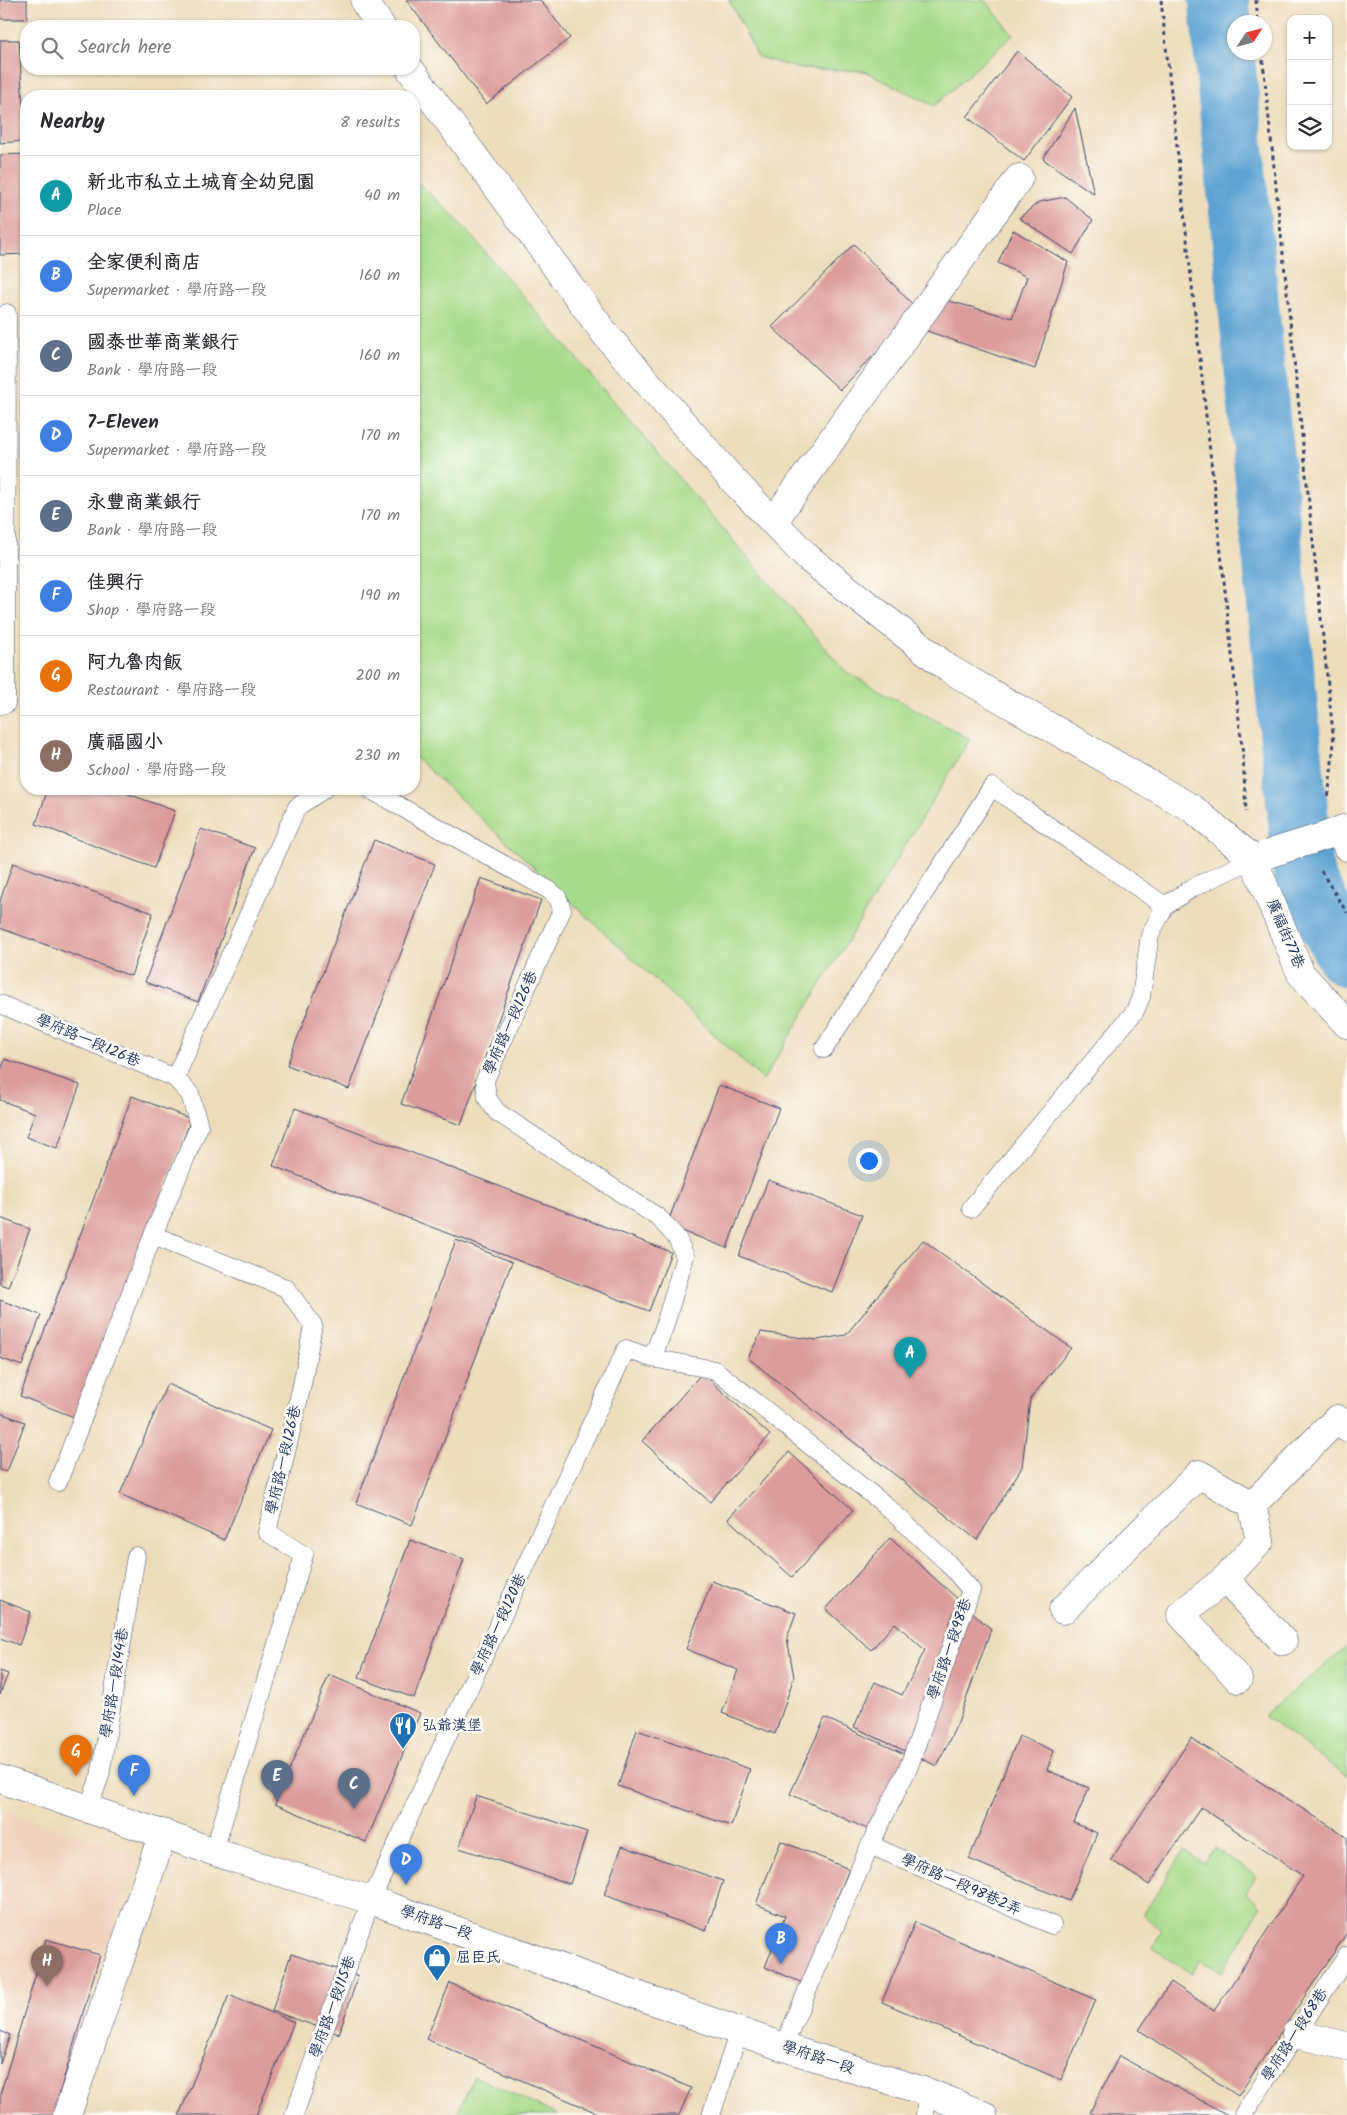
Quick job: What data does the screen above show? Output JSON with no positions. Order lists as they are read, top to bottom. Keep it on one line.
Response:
{"streets":{"street":["廣福街77巷","學府路一段"],"lane":["學府路一段126巷","學府路一段120巷","學府路一段98巷","學府路一段144巷","學府路一段98巷2弄","學府路一段115巷","學府路一段68巷"]},"crossings":[["學府路一段126巷","學府路一段98巷"],["學府路一段120巷","學府路一段98巷"],["學府路一段120巷","學府路一段"],["學府路一段120巷","學府路一段115巷"],["學府路一段98巷","學府路一段98巷2弄"],["學府路一段98巷","學府路一段"],["學府路一段144巷","學府路一段"],["學府路一段","學府路一段115巷"]],"places":{"restaurant":["弘爺漢堡"],"shop":["屈臣氏"]},"north":"top right","page":{"map_buttons":["+","−"],"search":"Search here","heading":["Nearby","8 results"],"list":[{"mark":"A","name":"新北市私立土城育全幼兒園","note":"Place","value":"40 m"},{"mark":"B","name":"全家便利商店","note":"Supermarket · 學府路一段","value":"160 m"},{"mark":"C","name":"國泰世華商業銀行","note":"Bank · 學府路一段","value":"160 m"},{"mark":"D","name":"7-Eleven","note":"Supermarket · 學府路一段","value":"170 m"},{"mark":"E","name":"永豐商業銀行","note":"Bank · 學府路一段","value":"170 m"},{"mark":"F","name":"佳興行","note":"Shop · 學府路一段","value":"190 m"},{"mark":"G","name":"阿九魯肉飯","note":"Restaurant · 學府路一段","value":"200 m"},{"mark":"H","name":"廣福國小","note":"School · 學府路一段","value":"230 m"}],"pins":["A","G","F","E","C","D","B","H"]}}
